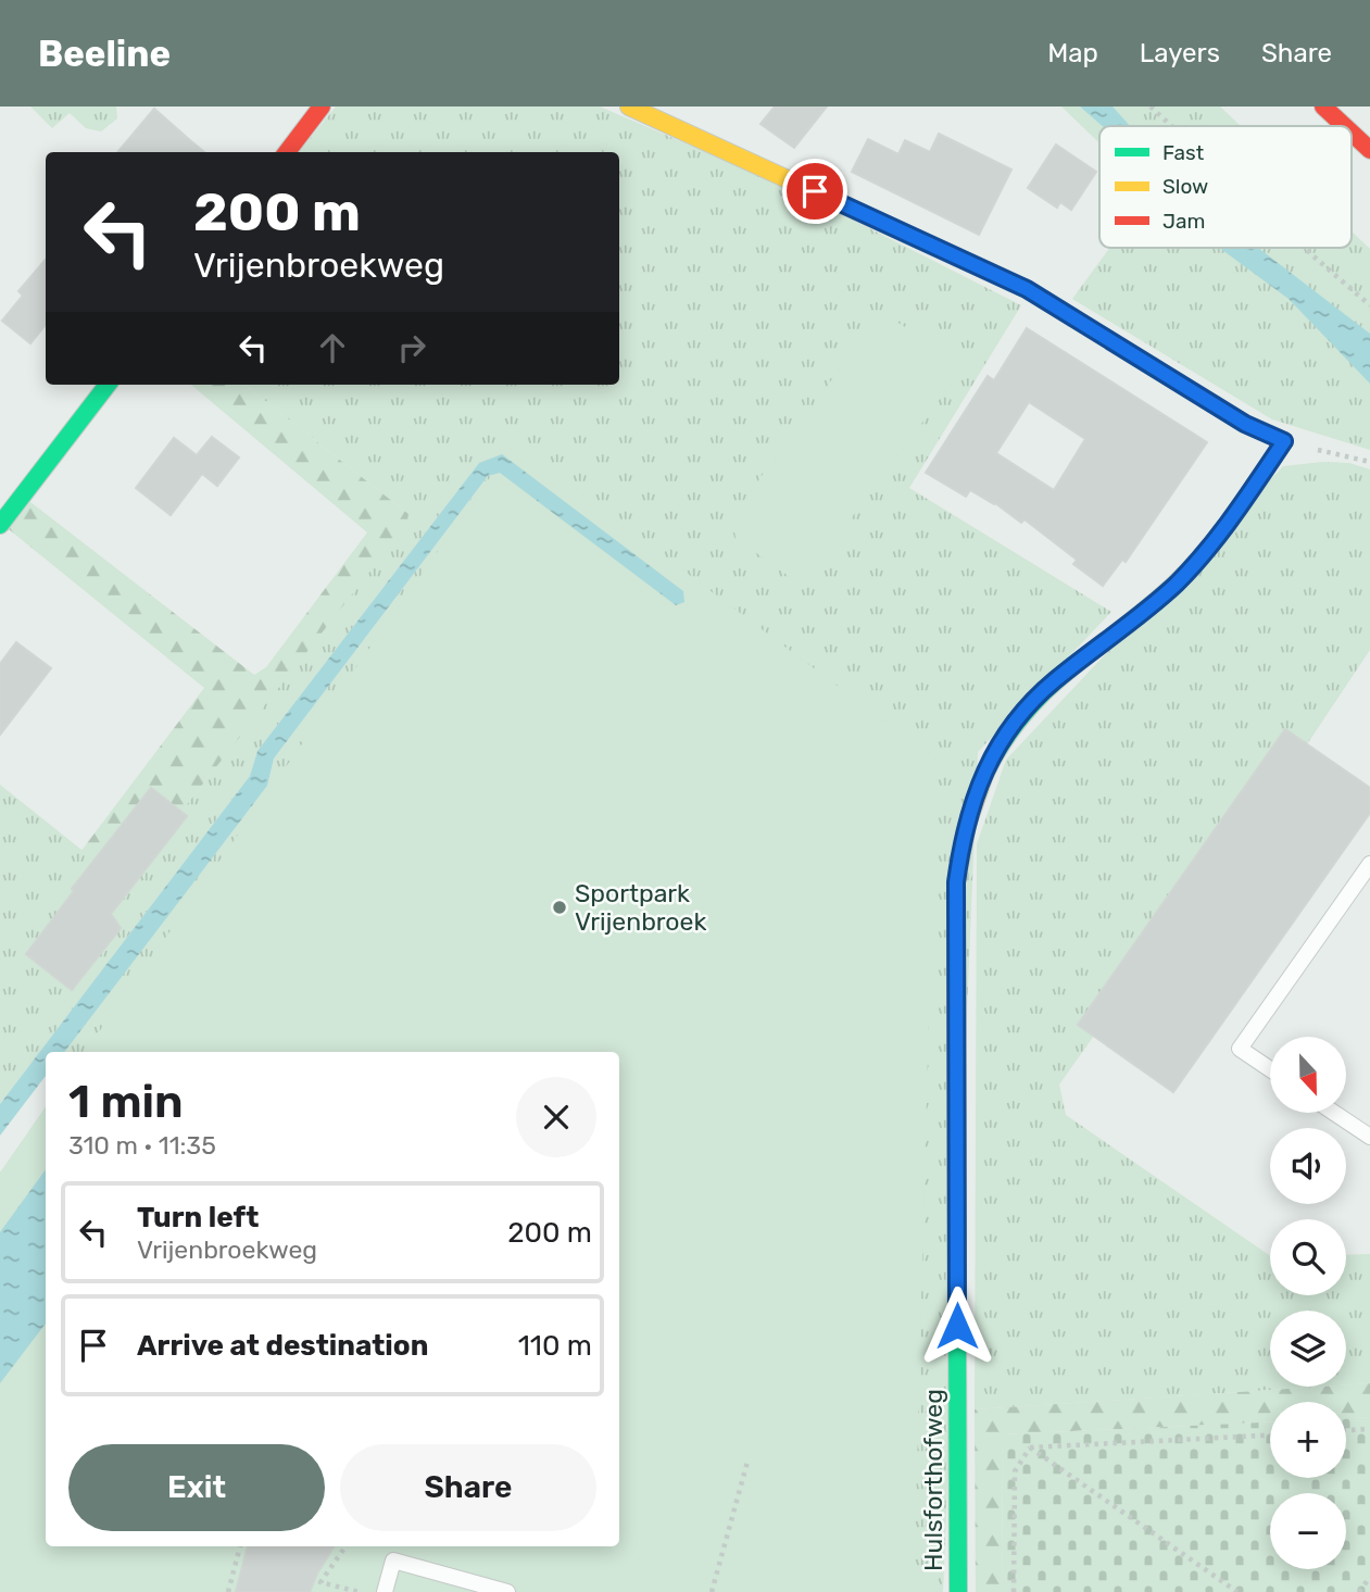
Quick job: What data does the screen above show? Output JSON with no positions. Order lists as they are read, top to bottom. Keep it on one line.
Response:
{"streets":{"main road":["Hulsforthofweg"]},"places":["Sportpark Vrijenbroek"],"legend":["Fast","Slow","Jam"],"north":"bottom","page":{"header":"Beeline","nav":["Map","Layers","Share"],"turn":["200 m","Vrijenbroekweg"],"map_buttons":["+","−"],"heading":["1 min","310 m · 11:35"],"list":[{"name":"Turn left","note":"Vrijenbroekweg","value":"200 m"},{"name":"Arrive at destination","value":"110 m"}],"buttons":["Exit","Share"]}}
